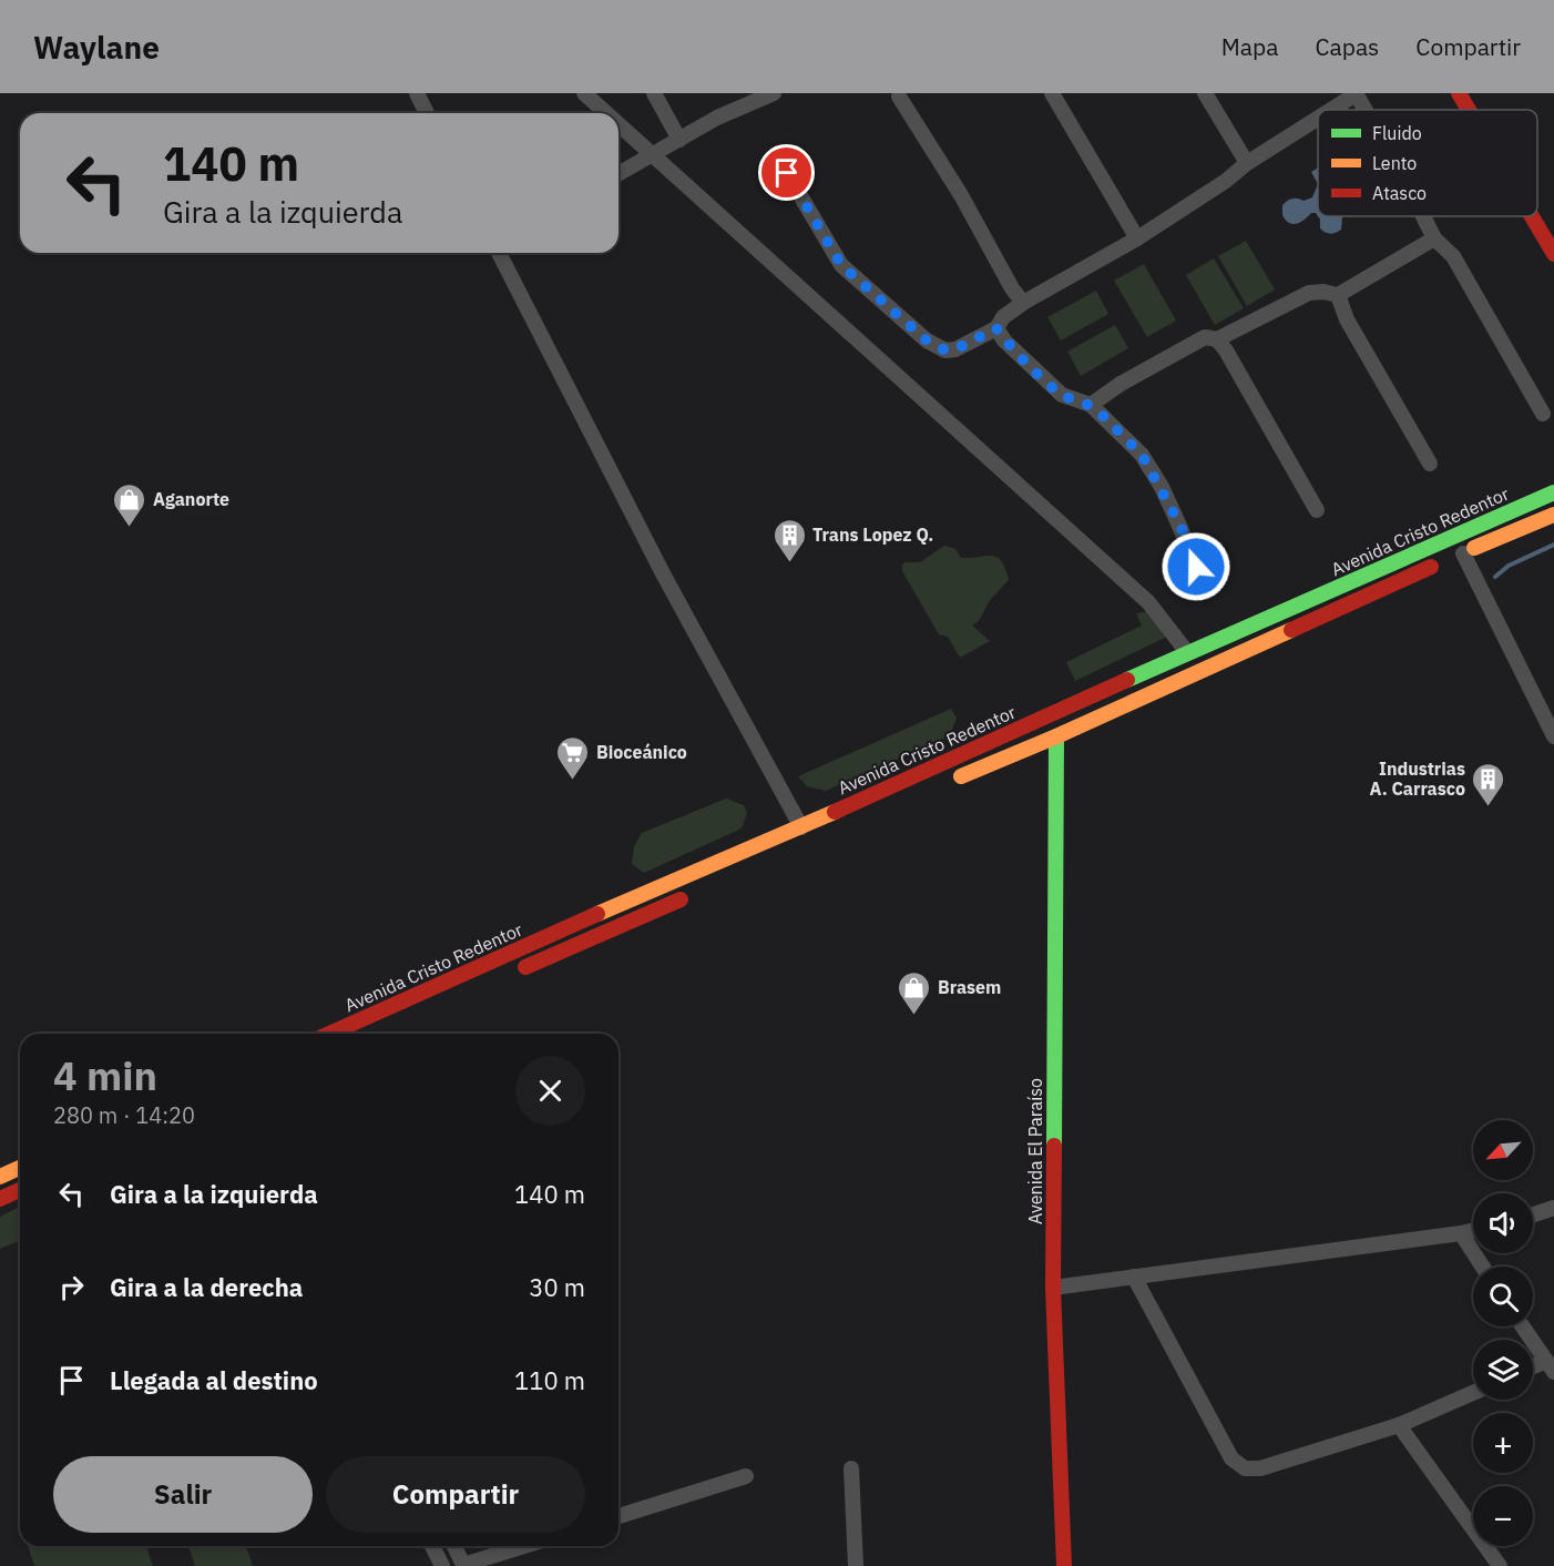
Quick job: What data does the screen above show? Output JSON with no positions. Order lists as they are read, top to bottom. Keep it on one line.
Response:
{"streets":{"main road":["Avenida Cristo Redentor","Avenida El Paraíso"]},"crossings":[["Avenida Cristo Redentor","Avenida El Paraíso"]],"places":{"shop":["Aganorte","Brasem"],"building":["Trans Lopez Q.","Industrias A. Carrasco"],"supermarket":["Bioceánico"]},"legend":["Fluido","Lento","Atasco"],"north":"bottom left","page":{"header":"Waylane","nav":["Mapa","Capas","Compartir"],"turn":["140 m","Gira a la izquierda"],"heading":["4 min","280 m · 14:20"],"map_buttons":["+","−"],"list":[{"name":"Gira a la izquierda","value":"140 m"},{"name":"Gira a la derecha","value":"30 m"},{"name":"Llegada al destino","value":"110 m"}],"buttons":["Salir","Compartir"]}}
